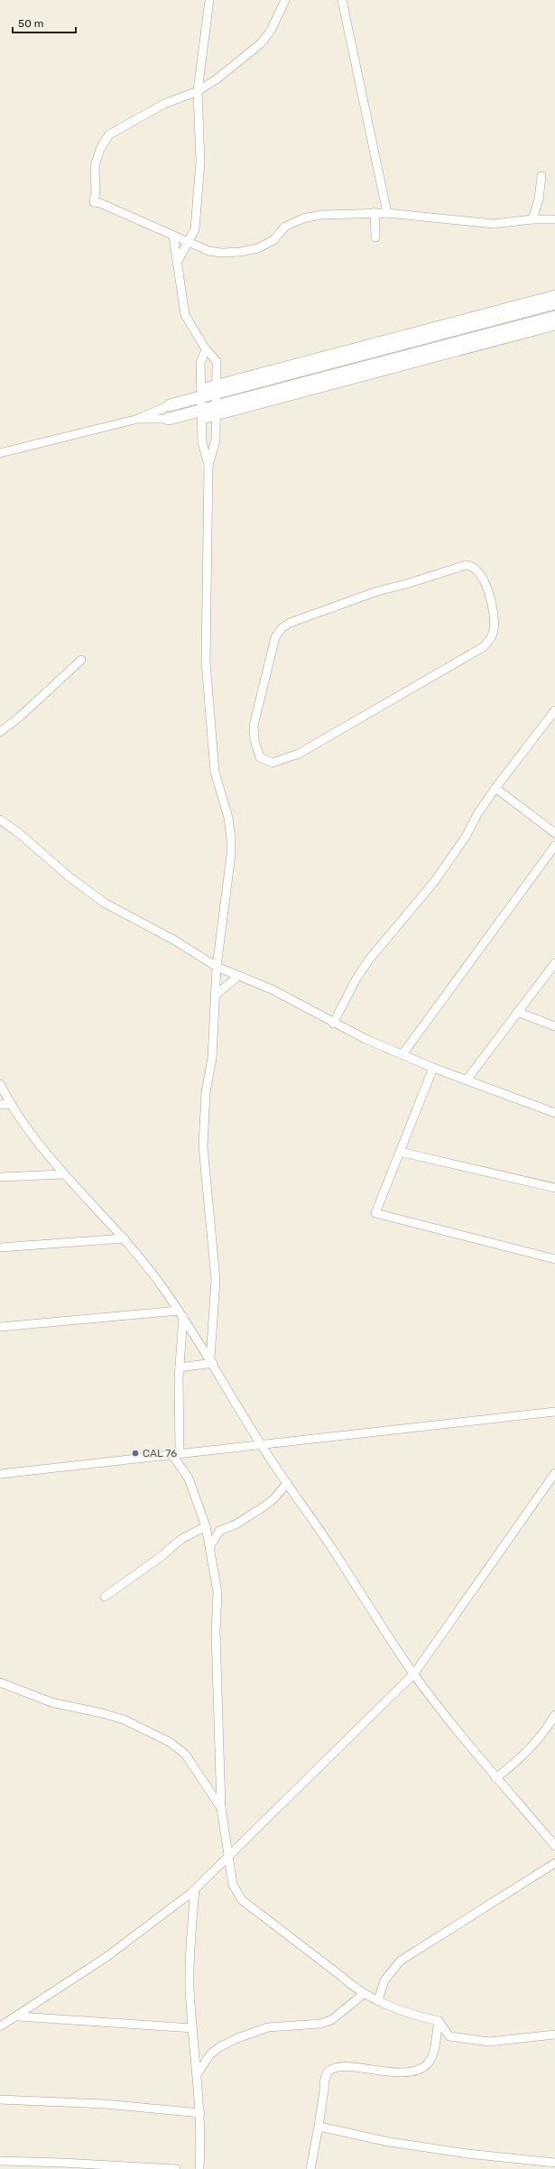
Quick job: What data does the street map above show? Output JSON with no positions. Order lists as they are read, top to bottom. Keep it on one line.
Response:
{"places":["CAL 76"],"scale_bar":"50 m"}
